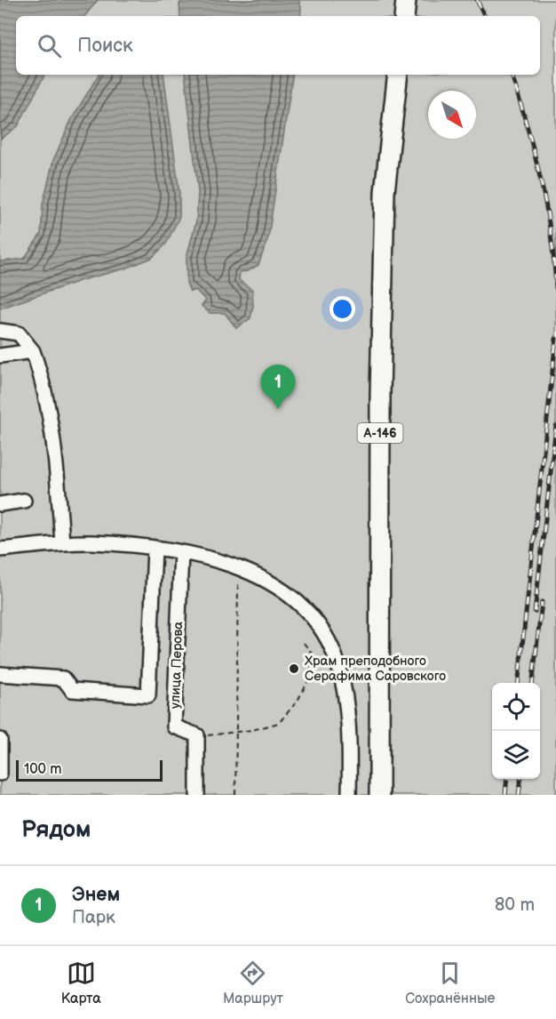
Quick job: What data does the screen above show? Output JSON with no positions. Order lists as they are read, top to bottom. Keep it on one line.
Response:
{"streets":{"highway":["А-146"],"street":["улица Перова"]},"places":["Храм преподобного Серафима Саровского"],"scale_bar":"100 m","north":"bottom right","page":{"search":"Поиск","pins":"1","scale":"100 m","heading":"Рядом","list":[{"mark":"1","name":"Энем","note":"Парк","value":"80 m"}],"nav":["Карта","Маршрут","Сохранённые"]}}
